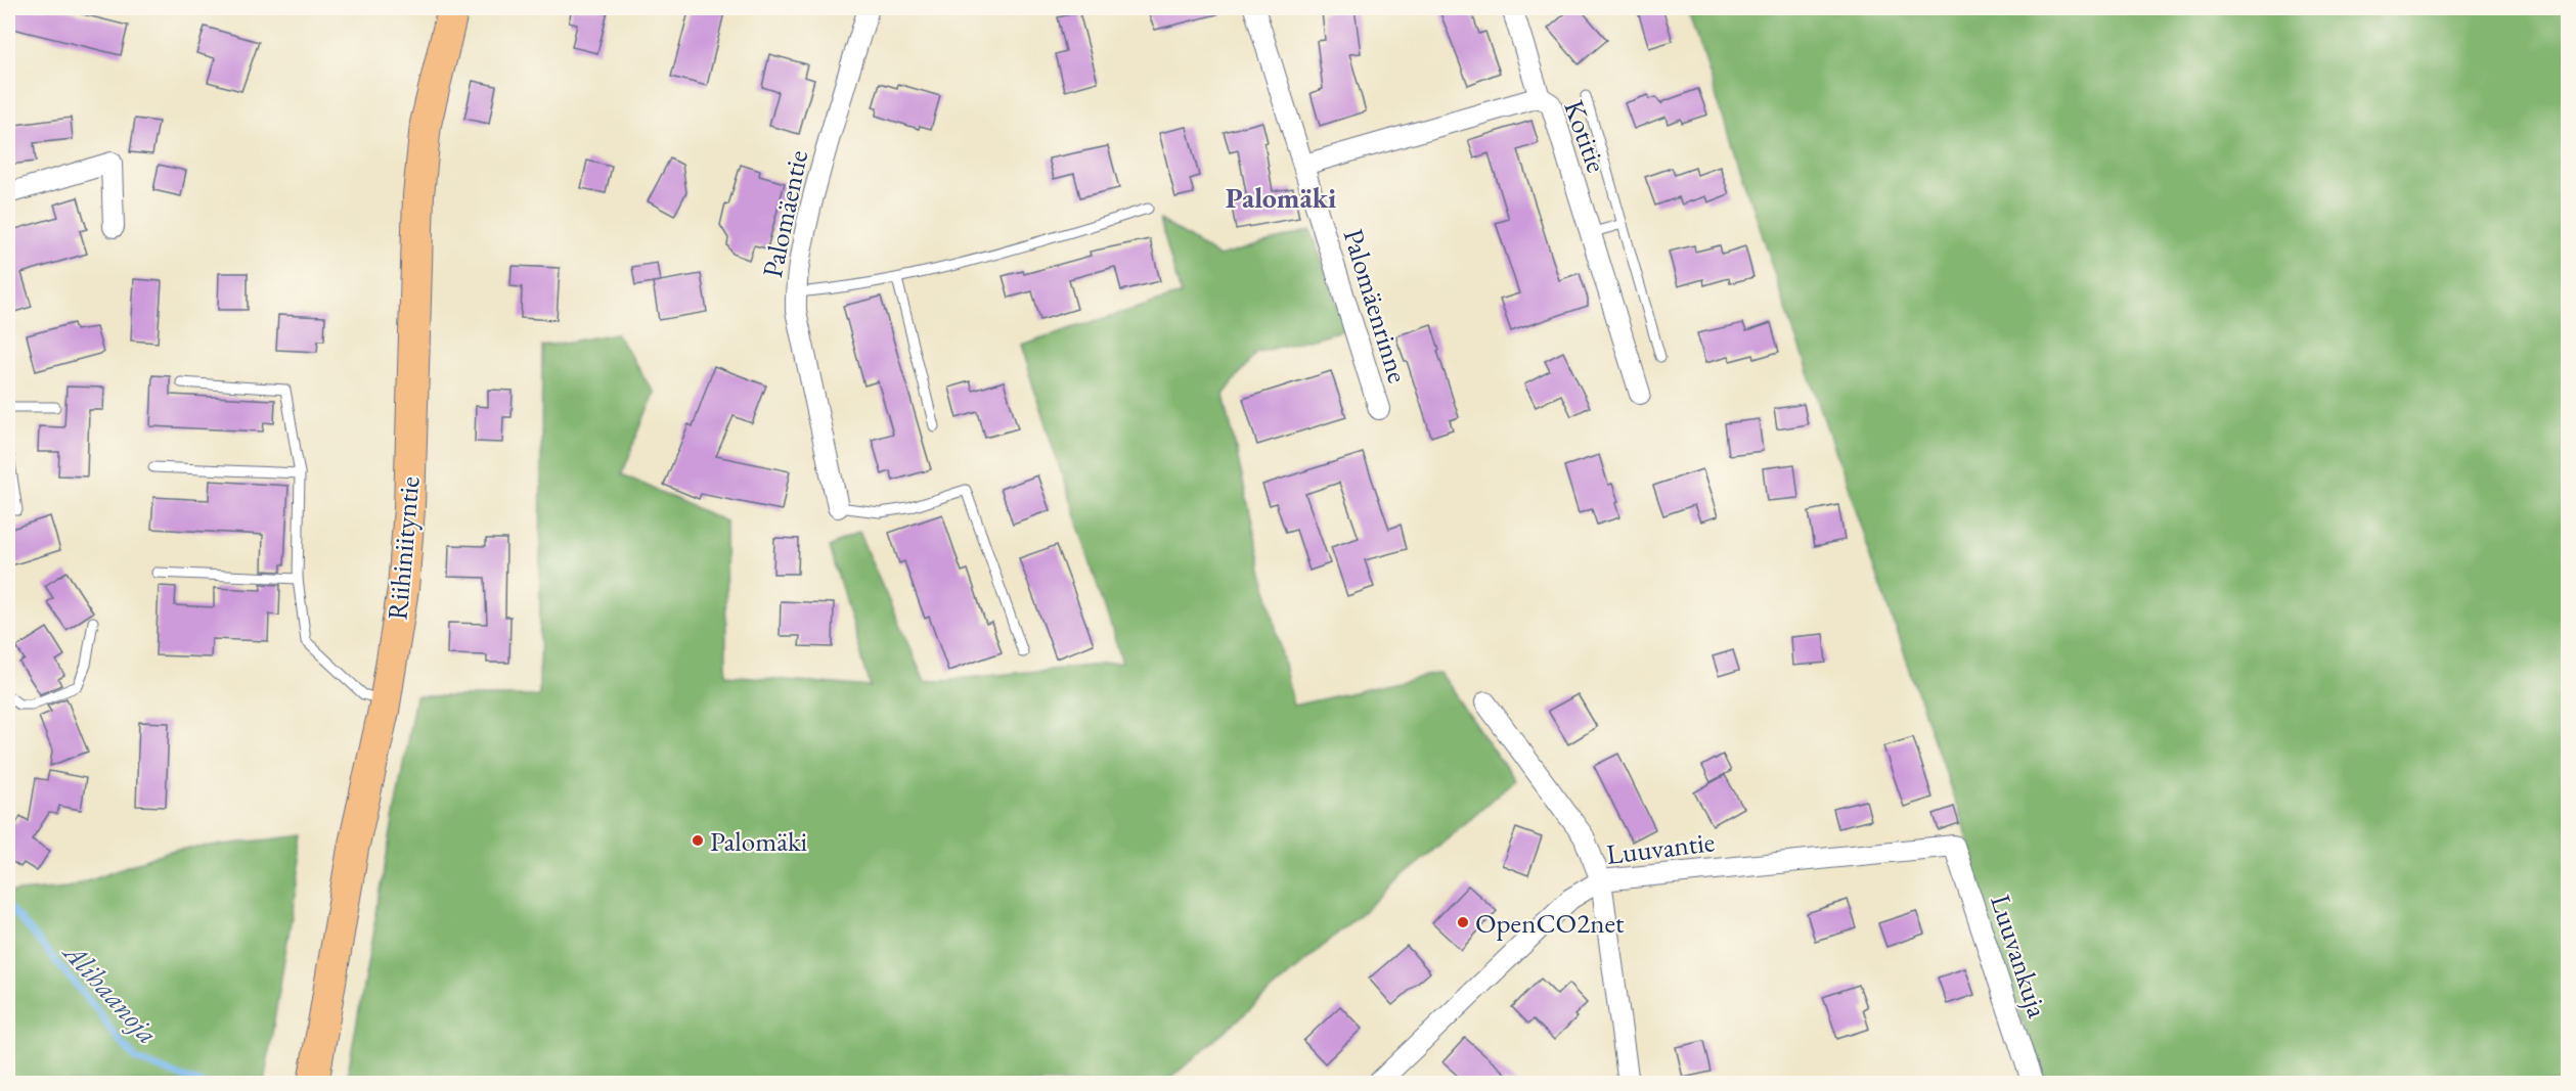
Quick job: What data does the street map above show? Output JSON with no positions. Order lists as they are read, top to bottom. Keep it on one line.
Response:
{"streets":{"main road":["Riihiniityntie"],"street":["Kotitie","Palomäentie","Palomäenrinne","Luuvantie","Luuvankuja"]},"crossings":[["Kotitie","Palomäenrinne"],["Luuvantie","Luuvankuja"]],"districts":["Palomäki"],"water":["Alihaanoja"],"places":["Palomäki","OpenCO2net"]}
